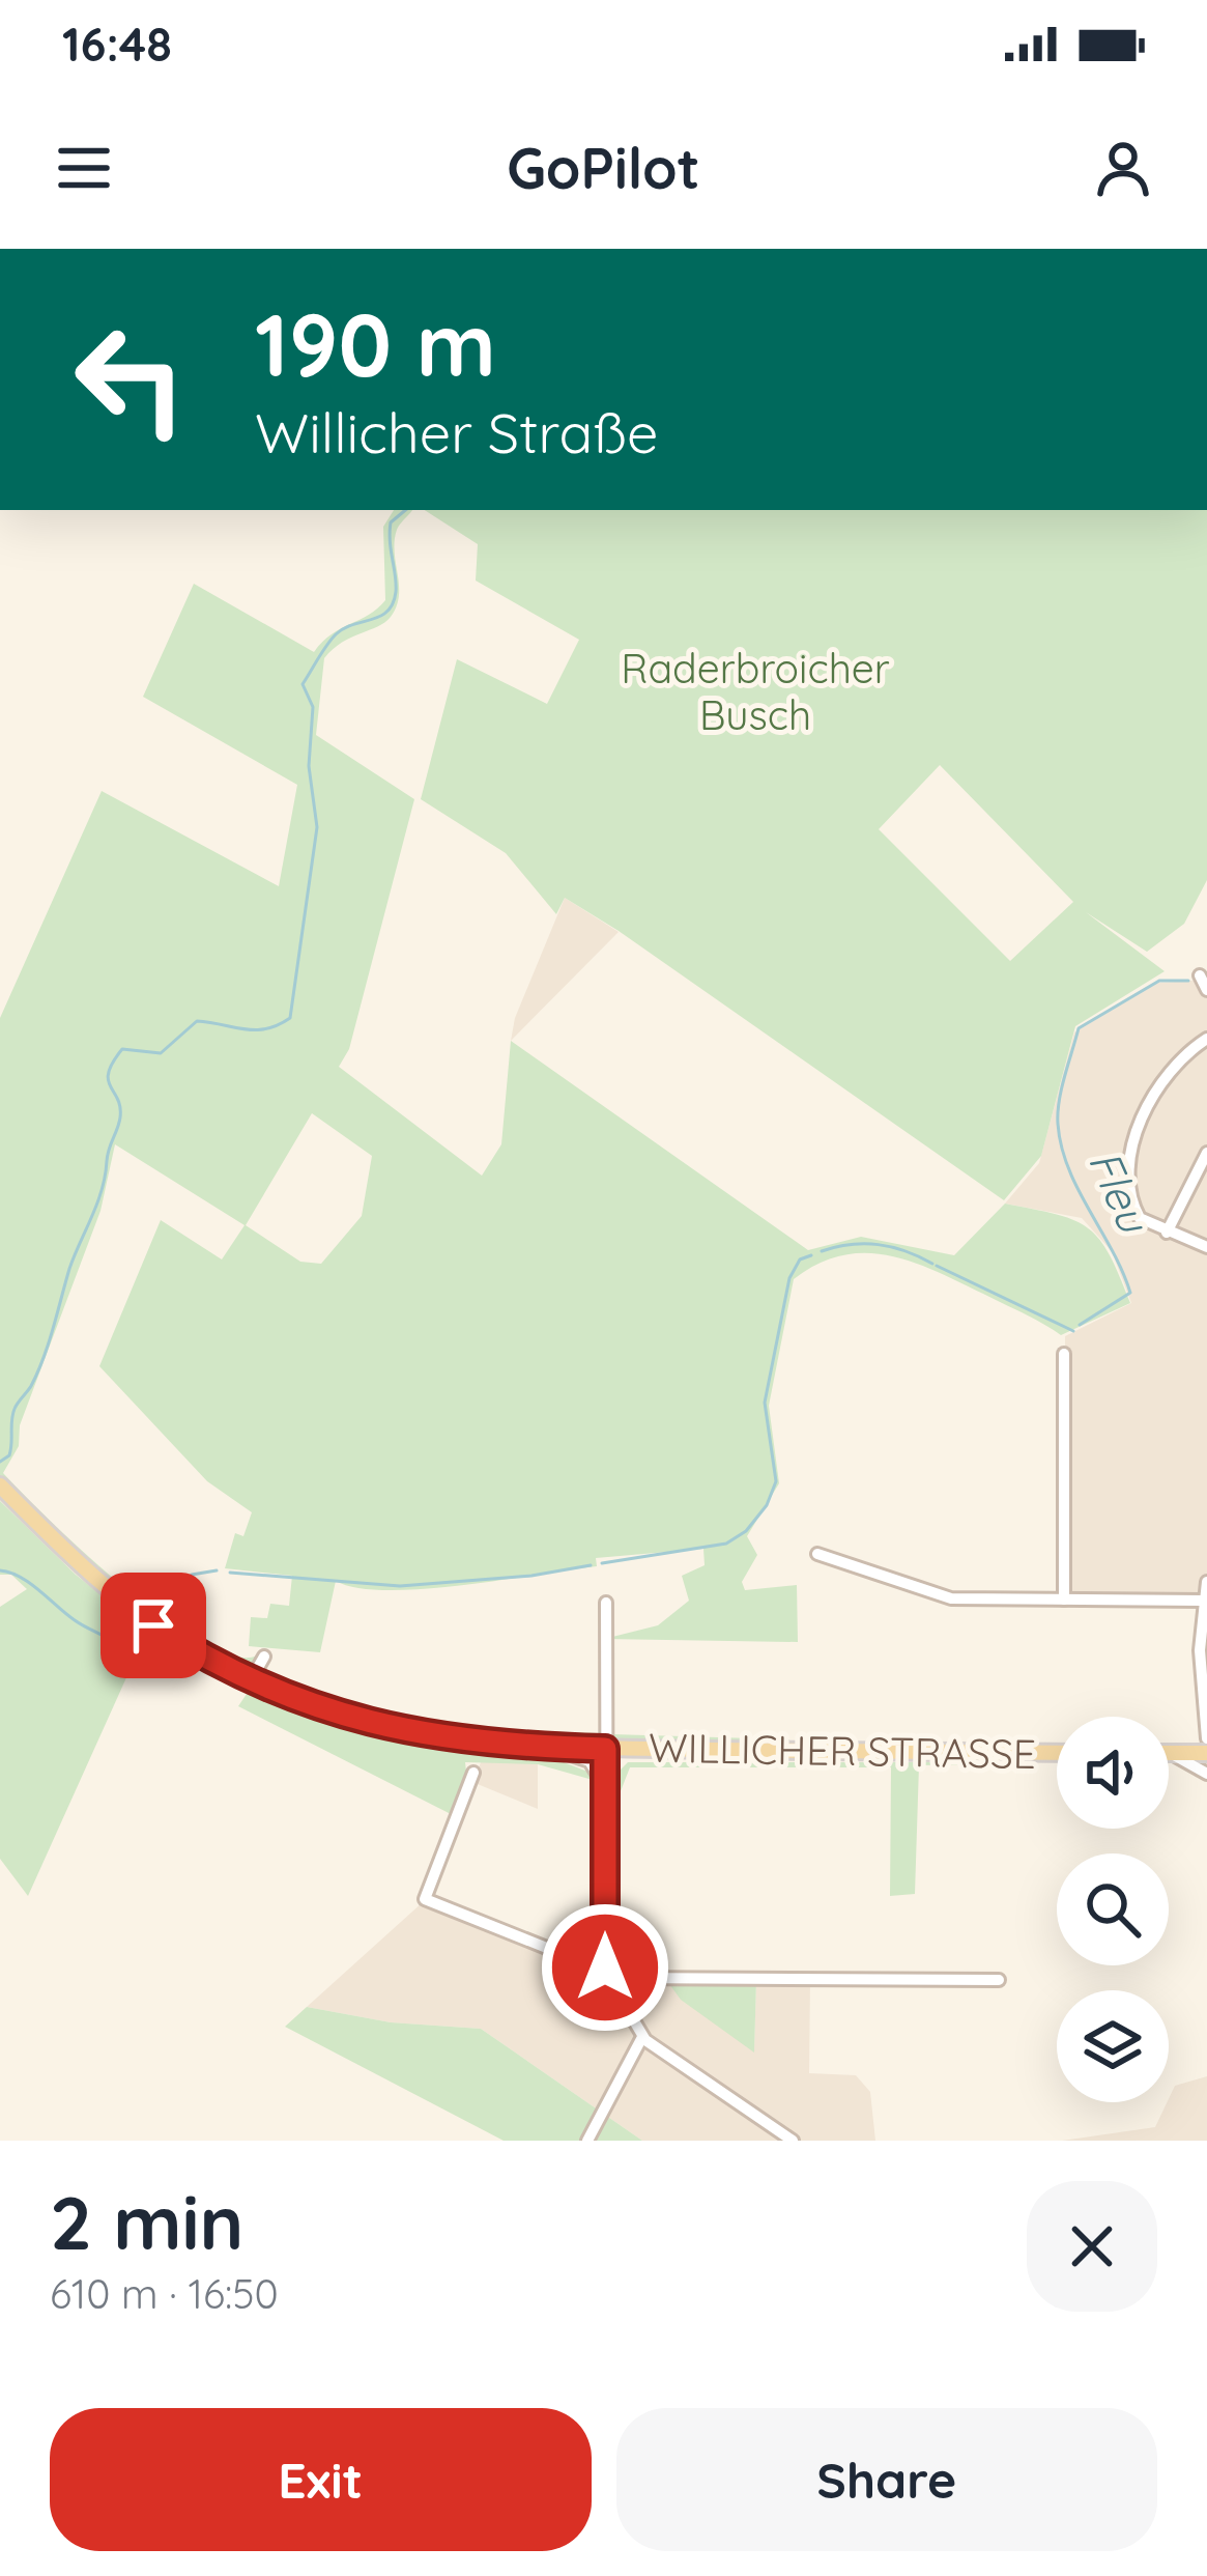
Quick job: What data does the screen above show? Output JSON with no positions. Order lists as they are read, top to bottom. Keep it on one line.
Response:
{"streets":{"main road":["WILLICHER STRASSE"]},"water":["Fleu"],"parks":["Raderbroicher Busch"],"page":{"status":"16:48","header":"GoPilot","turn":["190 m","Willicher Straße"],"heading":["2 min","610 m · 16:50"],"buttons":["Exit","Share"]}}
